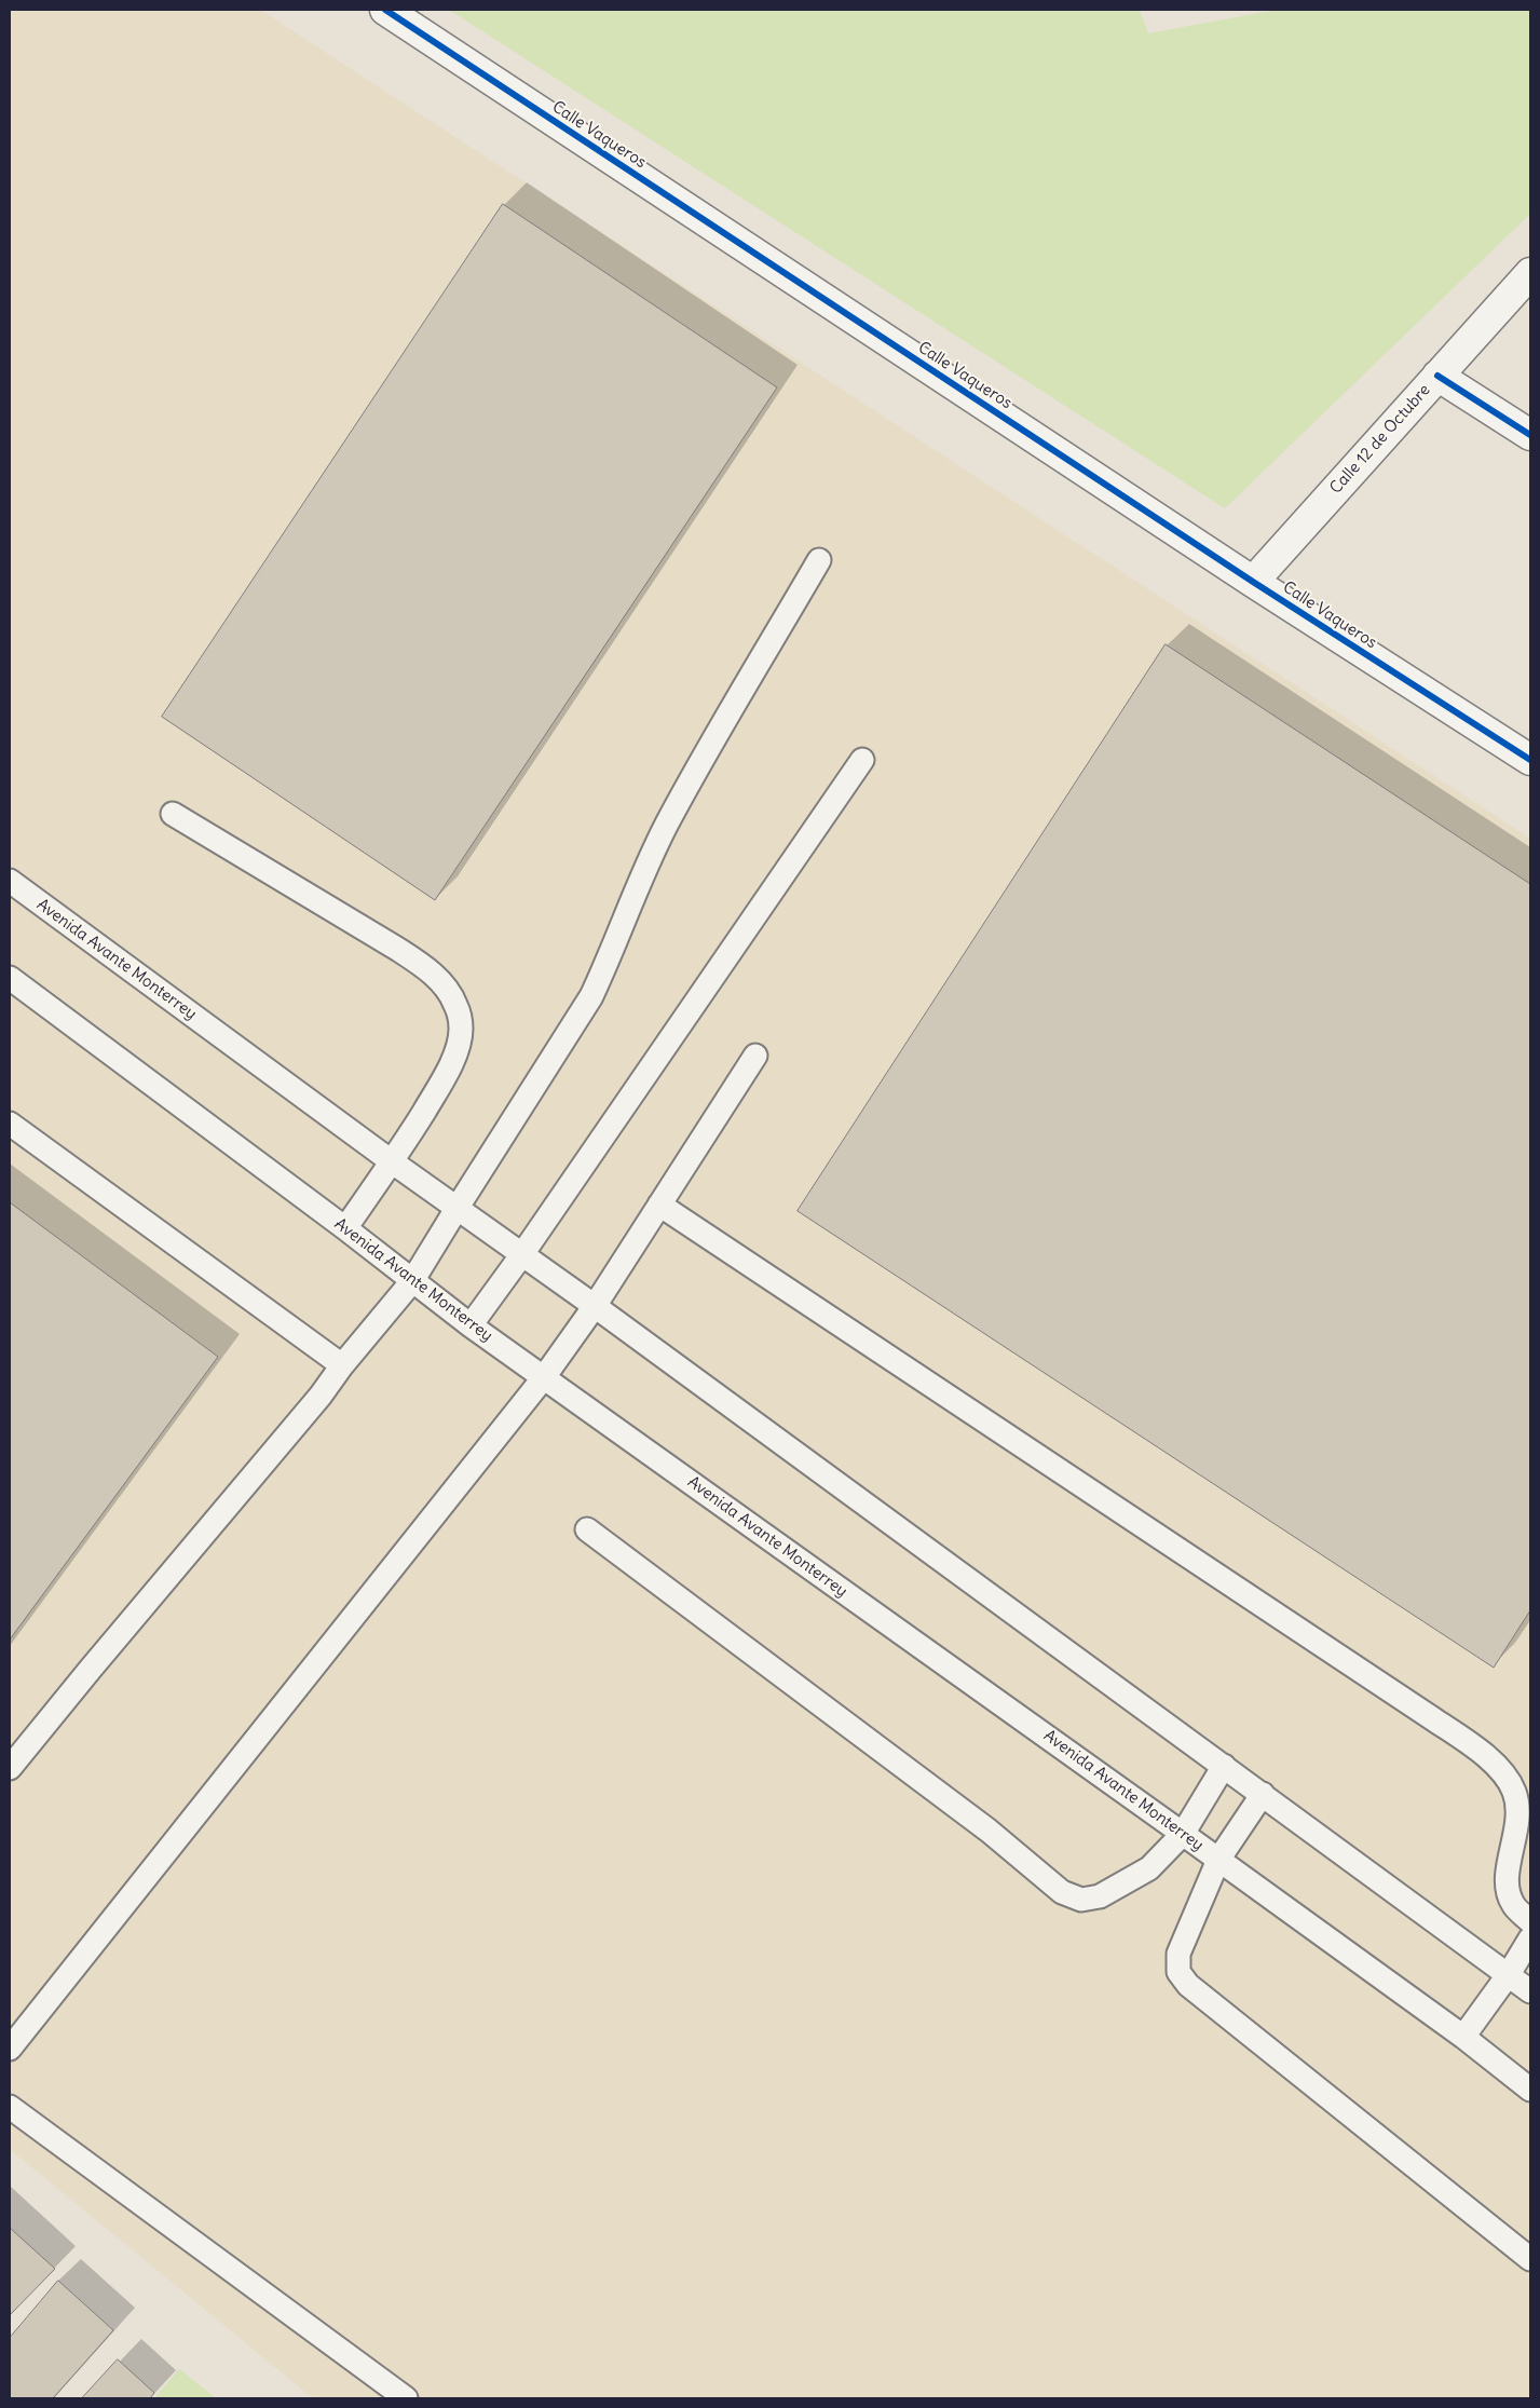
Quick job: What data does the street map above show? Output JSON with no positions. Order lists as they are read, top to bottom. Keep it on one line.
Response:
{"streets":{"street":["Calle Vaqueros","Calle 12 de Octubre"],"lane":["Avenida Avante Monterrey"]},"crossings":[["Calle Vaqueros","Calle 12 de Octubre"]]}
